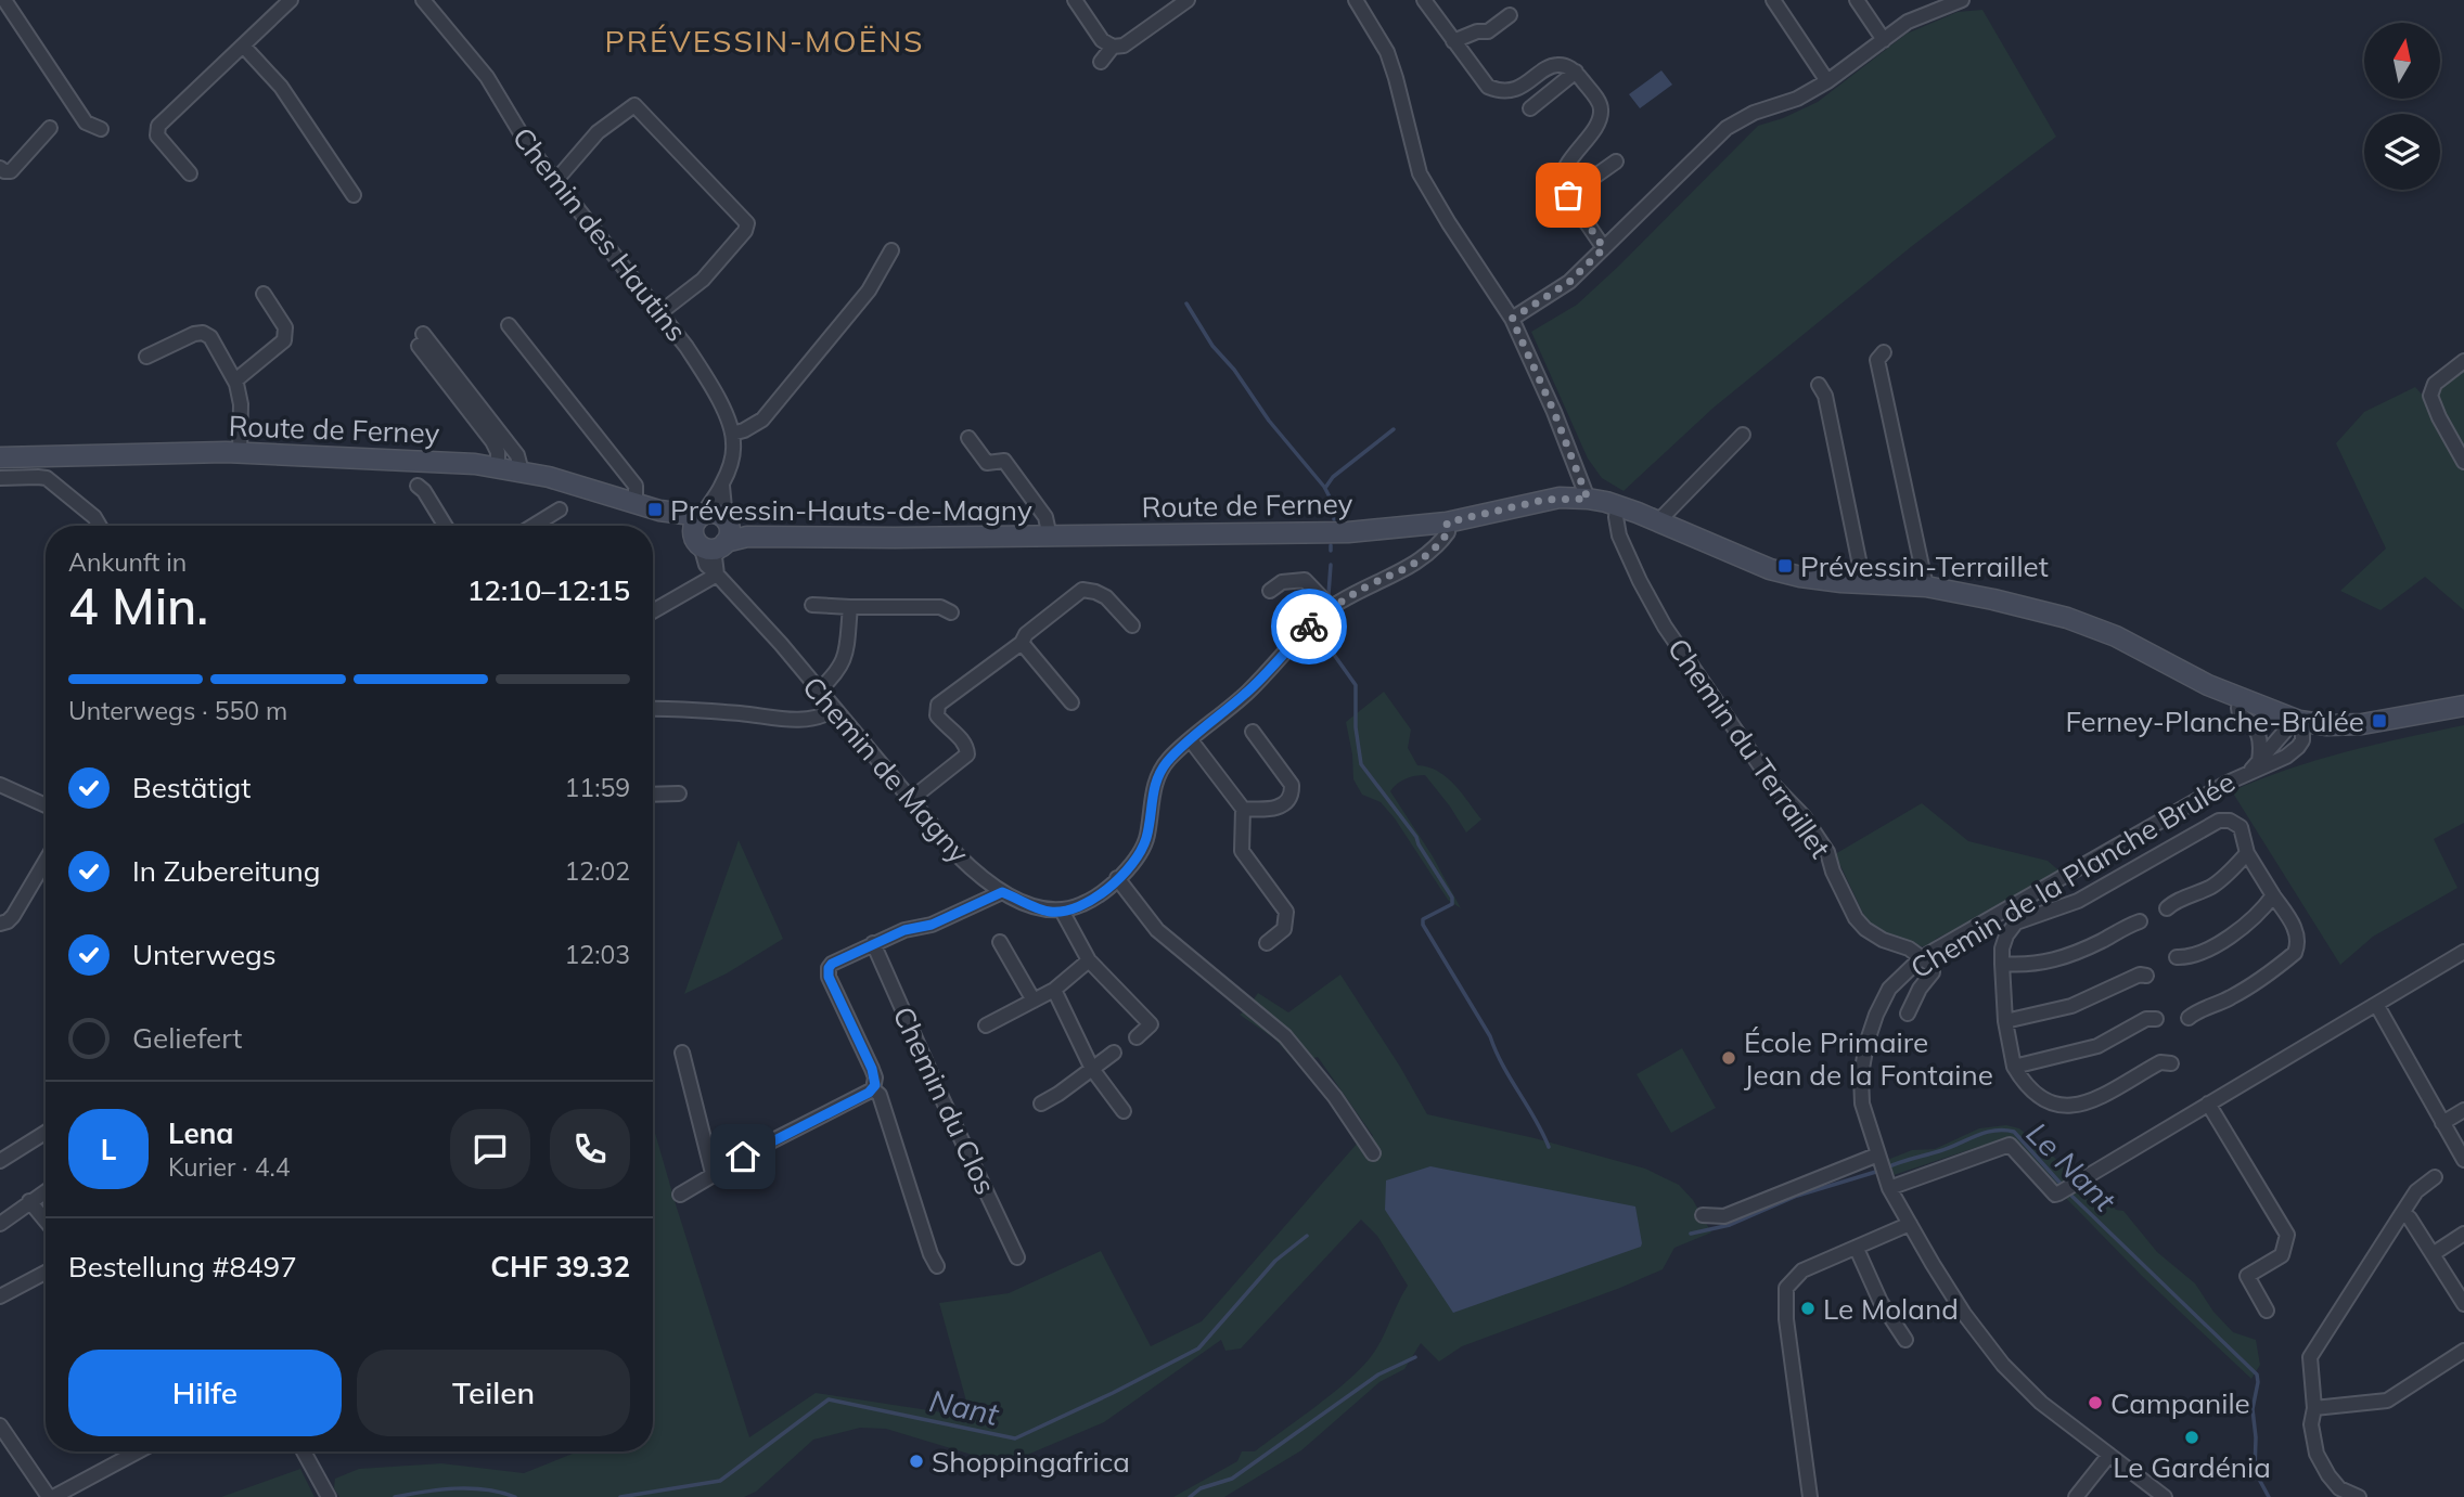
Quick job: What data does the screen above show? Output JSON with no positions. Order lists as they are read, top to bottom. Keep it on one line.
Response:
{"streets":{"main road":["Route de Ferney"],"street":["Chemin des Hautins","Chemin du Terraillet","Chemin de Magny","Chemin de la Planche Brulée","Chemin du Clos"]},"crossings":[["Route de Ferney","Chemin du Terraillet"],["Route de Ferney","Chemin de Magny"],["Chemin du Terraillet","Chemin de la Planche Brulée"],["Chemin de Magny","Chemin du Clos"]],"districts":["PRÉVESSIN-MOËNS"],"water":["Le Nant","Nant"],"places":{"transit":["Prévessin-Hauts-de-Magny","Prévessin-Terraillet","Ferney-Planche-Brûlée"],"other":["École Primaire Jean de la Fontaine","Le Moland","Campanile","Le Gardénia","Shoppingafrica"]},"north":"top","page":{"heading":["4 Min.","Ankunft in","12:10–12:15"],"panel":["Lena","Kurier · 4.4","Bestellung #8497","CHF 39.32"],"bar":"Unterwegs · 550 m","list":[["Bestätigt","11:59"],["In Zubereitung","12:02"],["Unterwegs","12:03"],"Geliefert"],"round":"L","buttons":["Hilfe","Teilen"]}}
